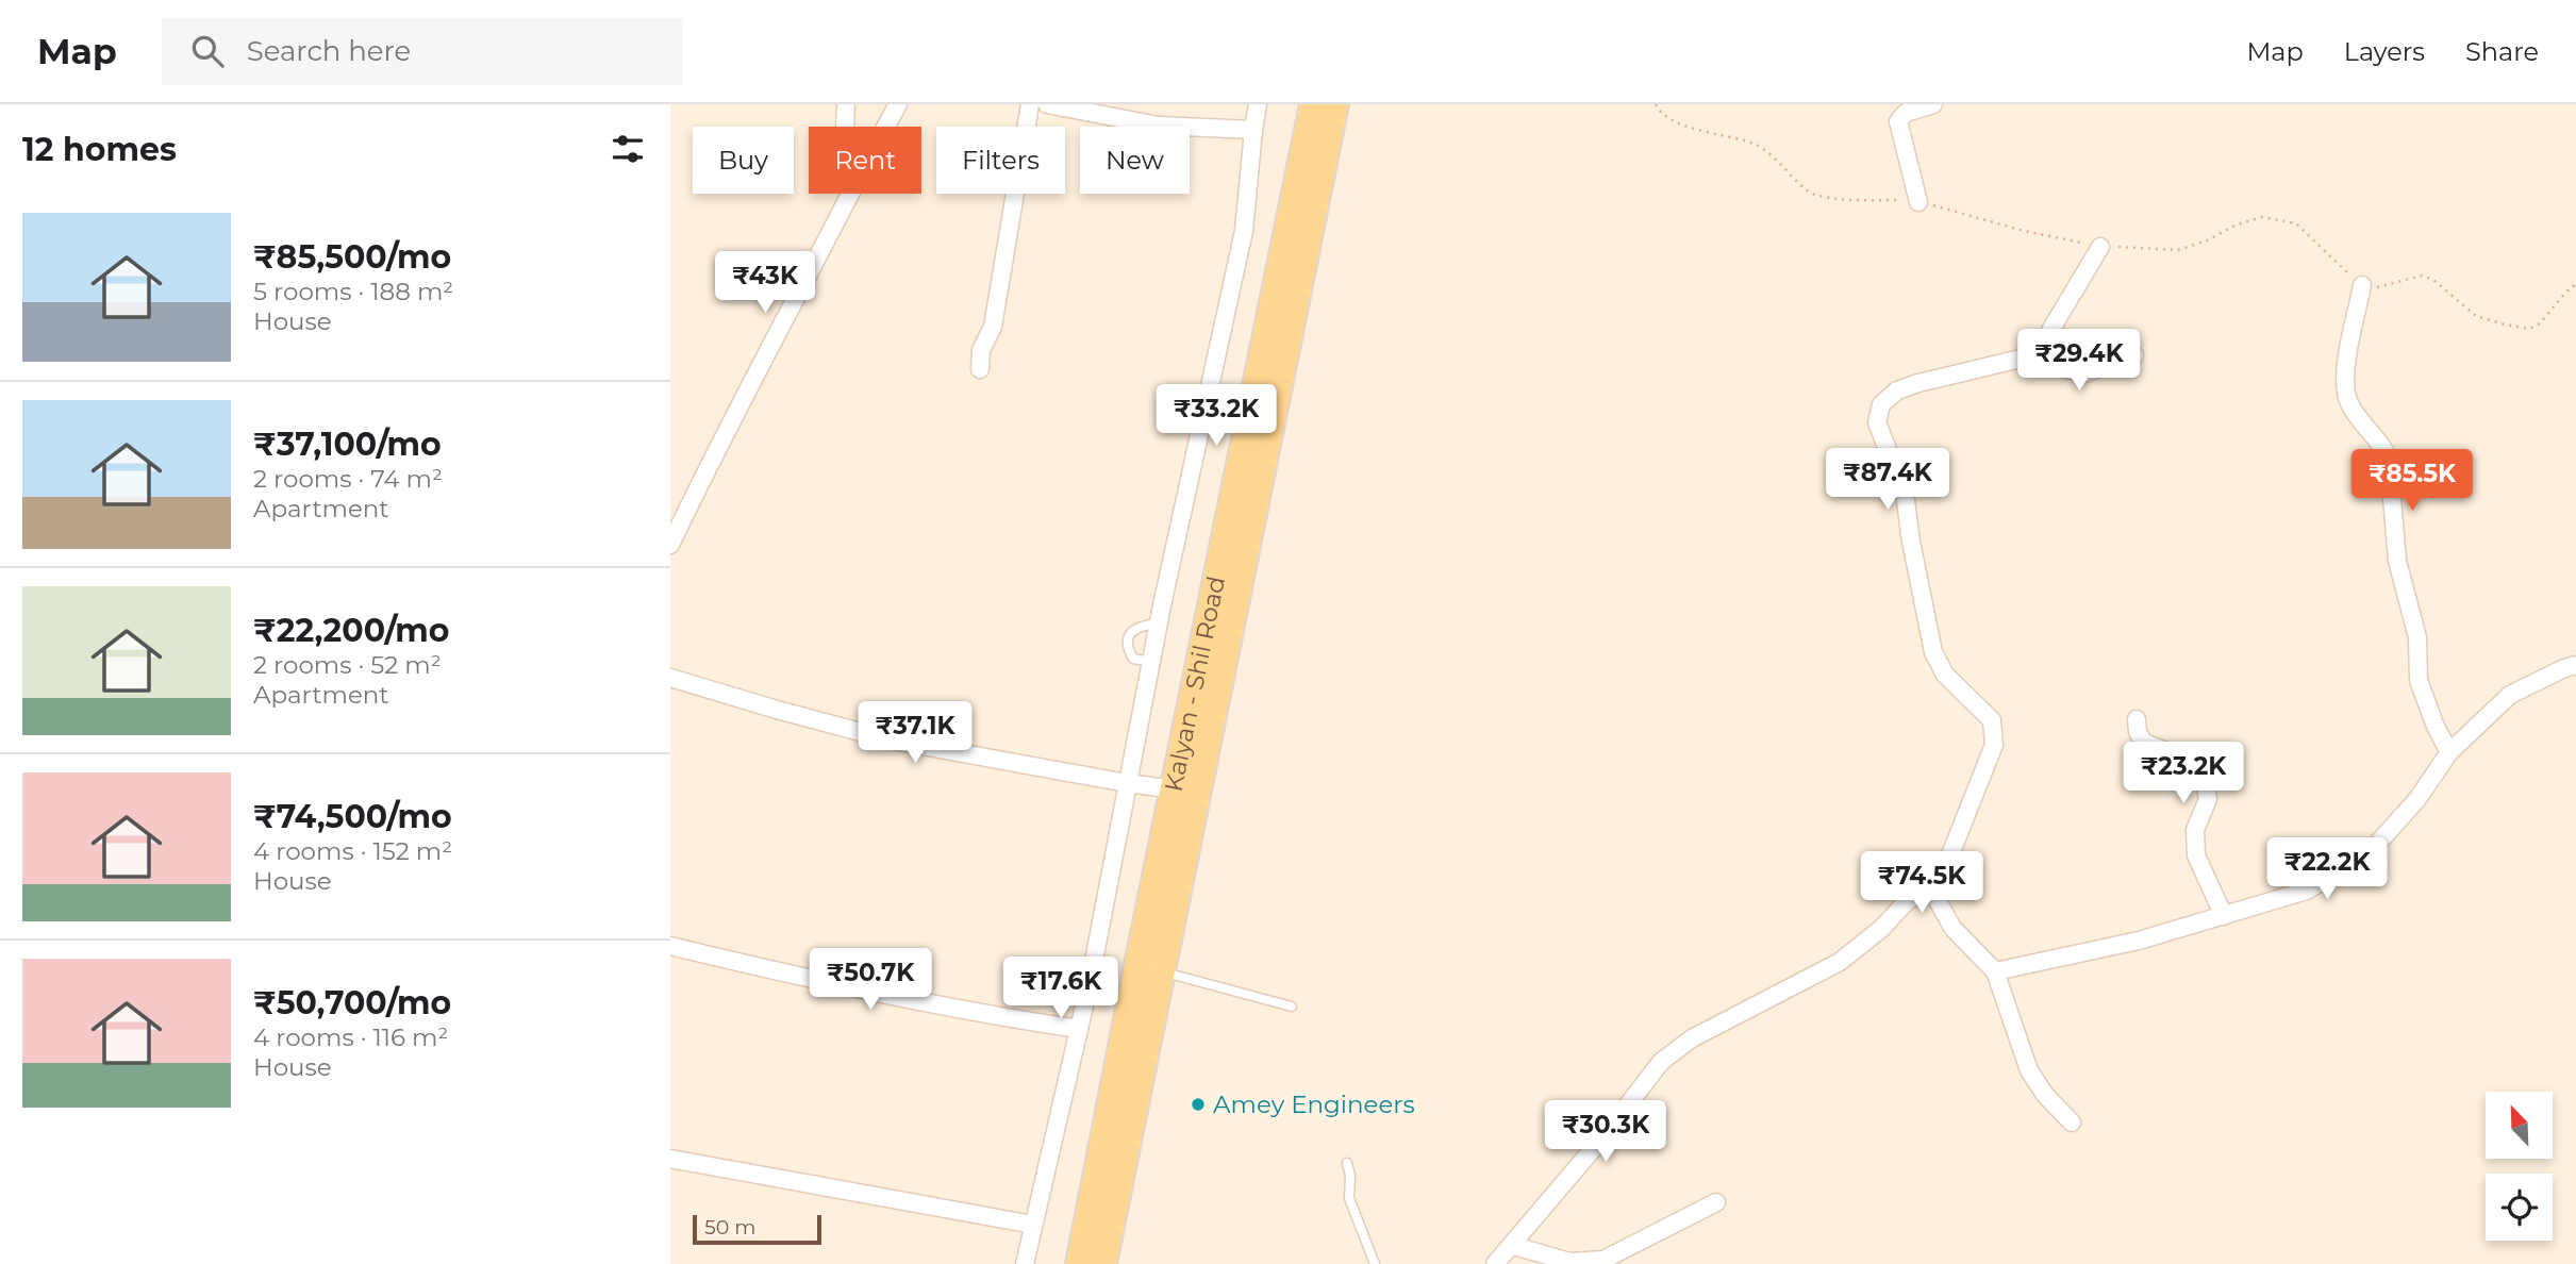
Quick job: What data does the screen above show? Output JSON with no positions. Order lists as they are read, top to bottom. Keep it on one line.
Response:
{"streets":{"main road":["Kalyan - Shil Road"]},"places":["Amey Engineers"],"scale_bar":"50 m","north":"top left","page":{"header":"Map","search":"Search here","nav":["Map","Layers","Share"],"heading":"12 homes","chip":["Buy","Rent","Filters","New"],"list":[{"name":"₹85,500/mo","note":"5 rooms · 188 m² · House"},{"name":"₹37,100/mo","note":"2 rooms · 74 m² · Apartment"},{"name":"₹22,200/mo","note":"2 rooms · 52 m² · Apartment"},{"name":"₹74,500/mo","note":"4 rooms · 152 m² · House"},{"name":"₹50,700/mo","note":"4 rooms · 116 m² · House"}],"price":["₹43K","₹29.4K","₹33.2K","₹87.4K","₹85.5K","₹37.1K","₹23.2K","₹22.2K","₹74.5K","₹50.7K","₹17.6K","₹30.3K"],"scale":"50 m"}}
